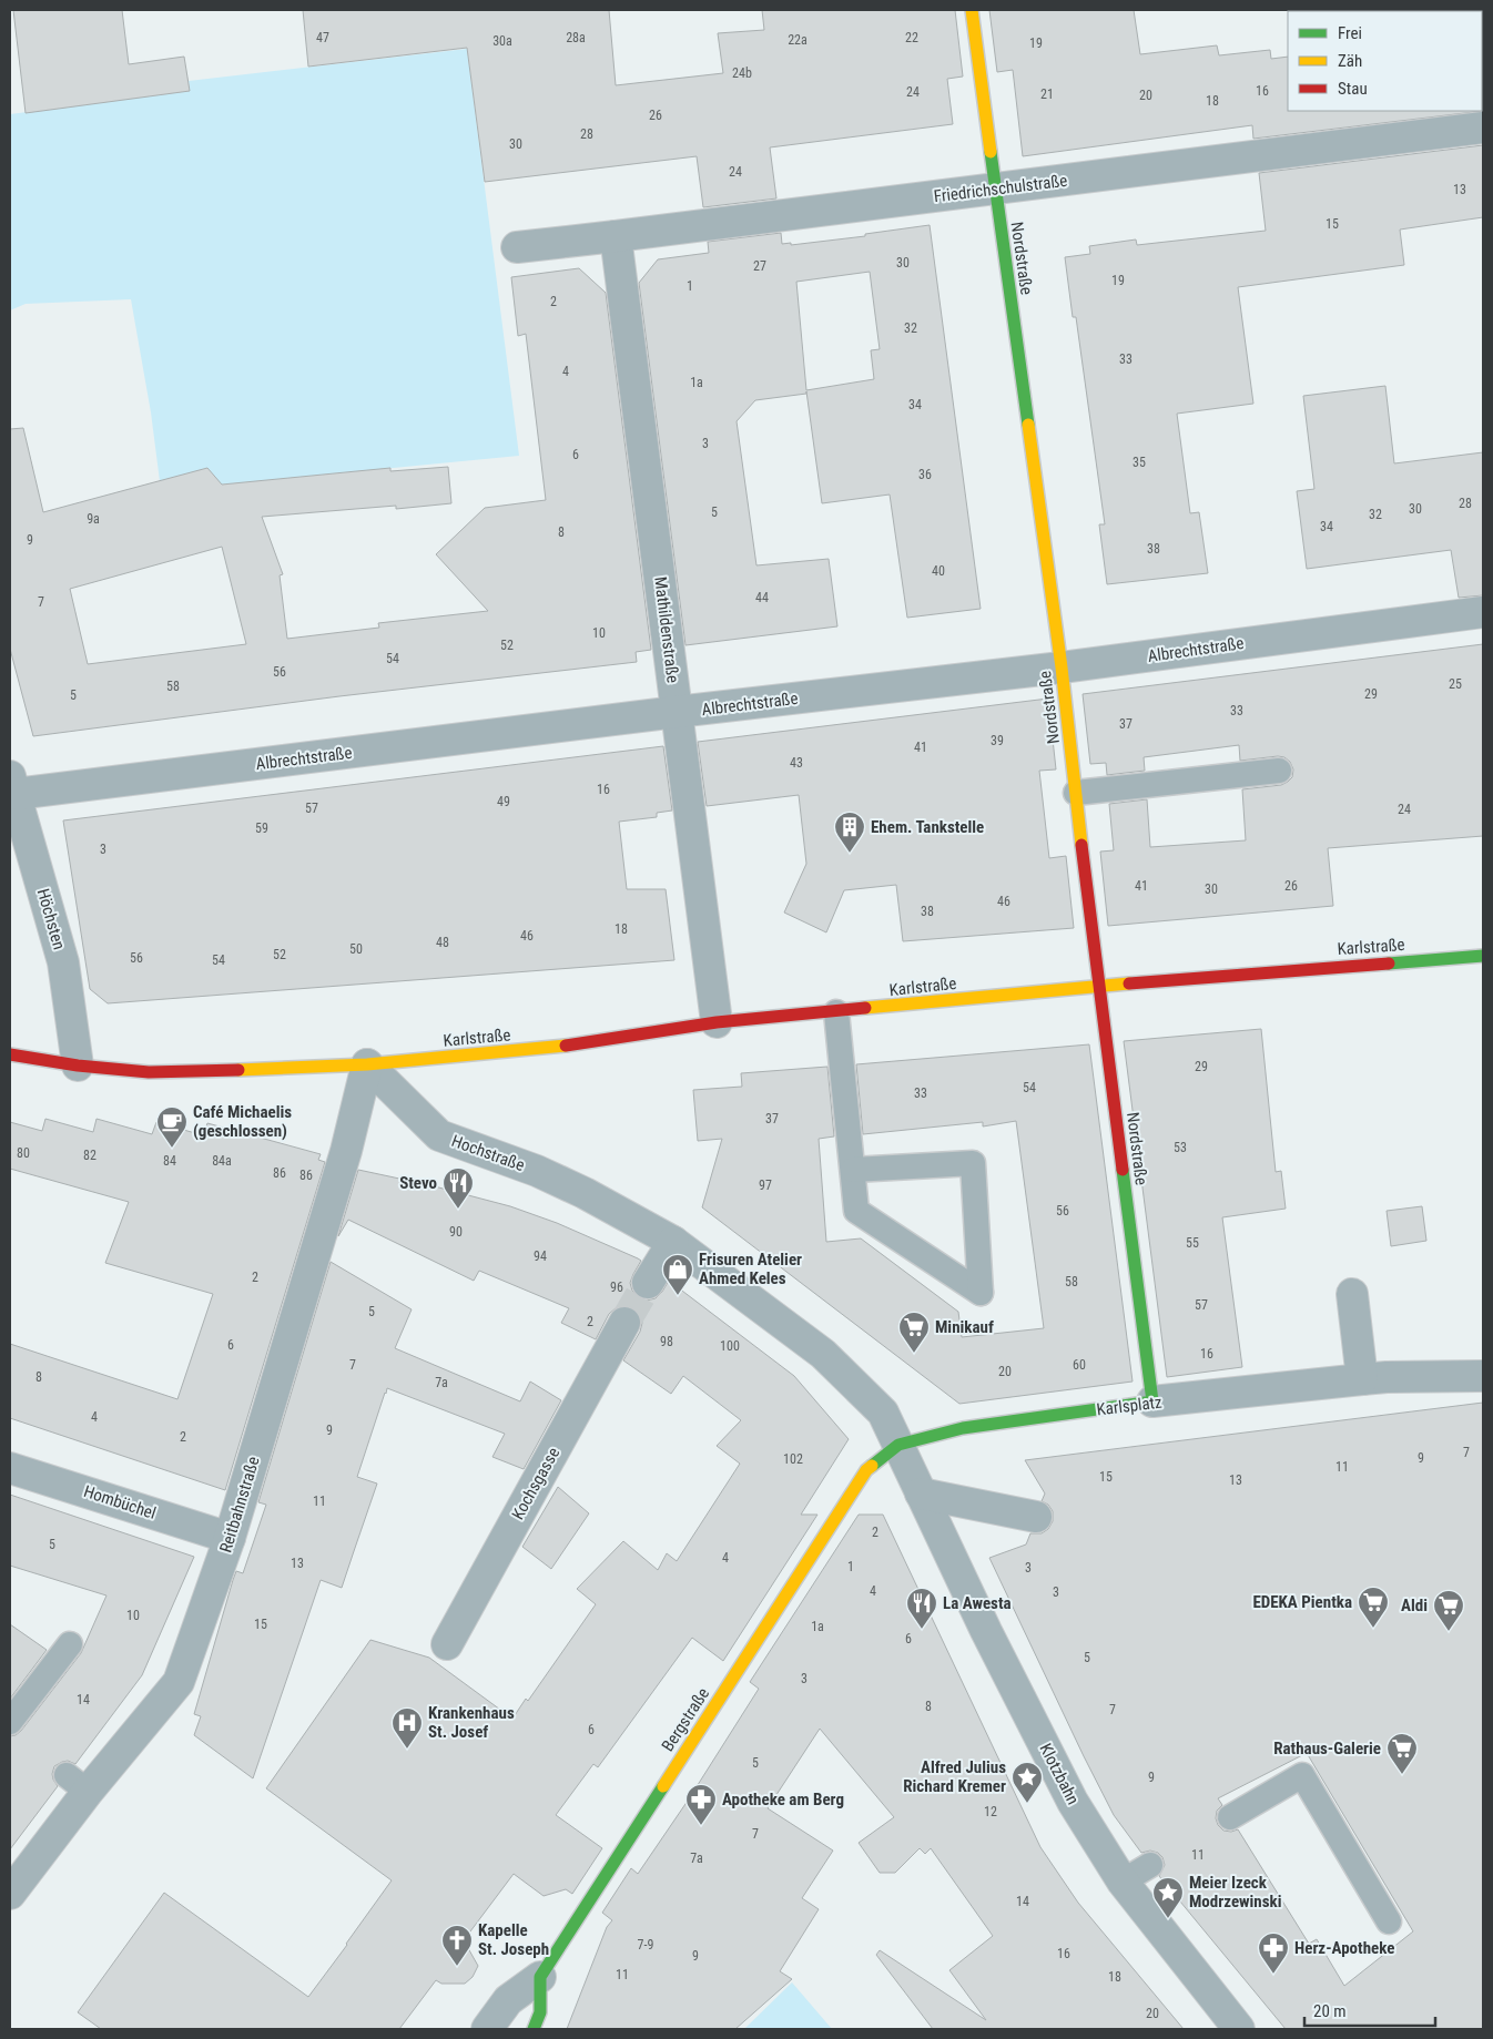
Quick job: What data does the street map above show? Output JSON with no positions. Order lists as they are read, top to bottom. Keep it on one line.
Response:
{"streets":{"street":["Friedrichschulstraße","Nordstraße","Mathildenstraße","Albrechtstraße","Höchsten","Karlstraße","Hochstraße","Karlsplatz","Kochsgasse","Hombüchel","Reitbahnstraße","Bergstraße","Klotzbahn"]},"crossings":[["Friedrichschulstraße","Nordstraße"],["Friedrichschulstraße","Mathildenstraße"],["Nordstraße","Albrechtstraße"],["Nordstraße","Karlstraße"],["Nordstraße","Karlsplatz"],["Mathildenstraße","Albrechtstraße"],["Mathildenstraße","Karlstraße"],["Albrechtstraße","Höchsten"],["Karlstraße","Hochstraße"],["Karlstraße","Reitbahnstraße"],["Hochstraße","Karlsplatz"],["Hochstraße","Reitbahnstraße"],["Hochstraße","Bergstraße"],["Hochstraße","Klotzbahn"],["Karlsplatz","Bergstraße"],["Karlsplatz","Klotzbahn"],["Hombüchel","Reitbahnstraße"],["Bergstraße","Klotzbahn"]],"places":{"building":["Ehem. Tankstelle"],"cafe":["Café Michaelis (geschlossen)"],"restaurant":["Stevo","La Awesta"],"shop":["Frisuren Atelier Ahmed Keles"],"supermarket":["Minikauf","EDEKA Pientka","Aldi","Rathaus-Galerie"],"hospital":["Krankenhaus St. Josef"],"place":["Alfred Julius Richard Kremer","Meier Izeck Modrzewinski"],"pharmacy":["Apotheke am Berg","Herz-Apotheke"],"church":["Kapelle St. Joseph"]},"house_numbers":["47","28a","22","22a","30a","19","24b","16","24","21","20","18","26","28","30","24","13","15","30","27","19","1","2","32","33","4","1a","34","3","6","35","36","28","30","5","32","9a","34","8","9","38","40","44","7","10","52","54","56","25","58","29","5","33","37","39","41","43","16","49","57","24","59","3","41","26","30","46","38","18","46","48","50","52","56","54","29","54","33","37","53","80","82","84","84a","86","86","97","56","90","55","94","2","58","96","57","5","2","98","6","100","16","7","60","20","8","7a","4","9","2","7","9","102","11","15","13","11","2","5","4","13","1","3","4","3","10","15","1a","6","5","3","14","8","7","6","5","9","12","7","11","7a","14","7-9","16","9","11","18","20"],"legend":["Frei","Zäh","Stau"],"scale_bar":"20 m"}
